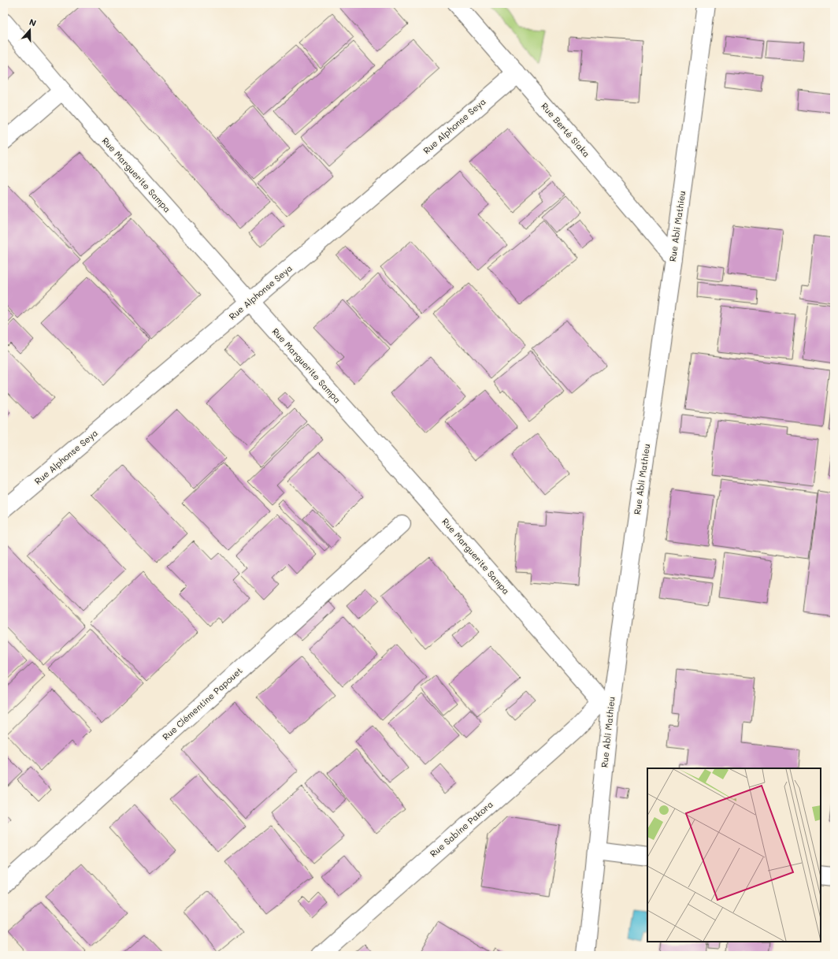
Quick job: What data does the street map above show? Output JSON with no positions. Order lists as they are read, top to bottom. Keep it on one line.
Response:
{"streets":{"street":["Rue Alphonse Seya","Rue Berté Siaka","Rue Marguerite Sampa","Rue Abli Mathieu","Rue Clémentine Papouet","Rue Sabine Pakora"]},"crossings":[["Rue Alphonse Seya","Rue Berté Siaka"],["Rue Alphonse Seya","Rue Marguerite Sampa"],["Rue Berté Siaka","Rue Abli Mathieu"],["Rue Marguerite Sampa","Rue Abli Mathieu"],["Rue Marguerite Sampa","Rue Sabine Pakora"],["Rue Abli Mathieu","Rue Sabine Pakora"]],"north":"top"}
